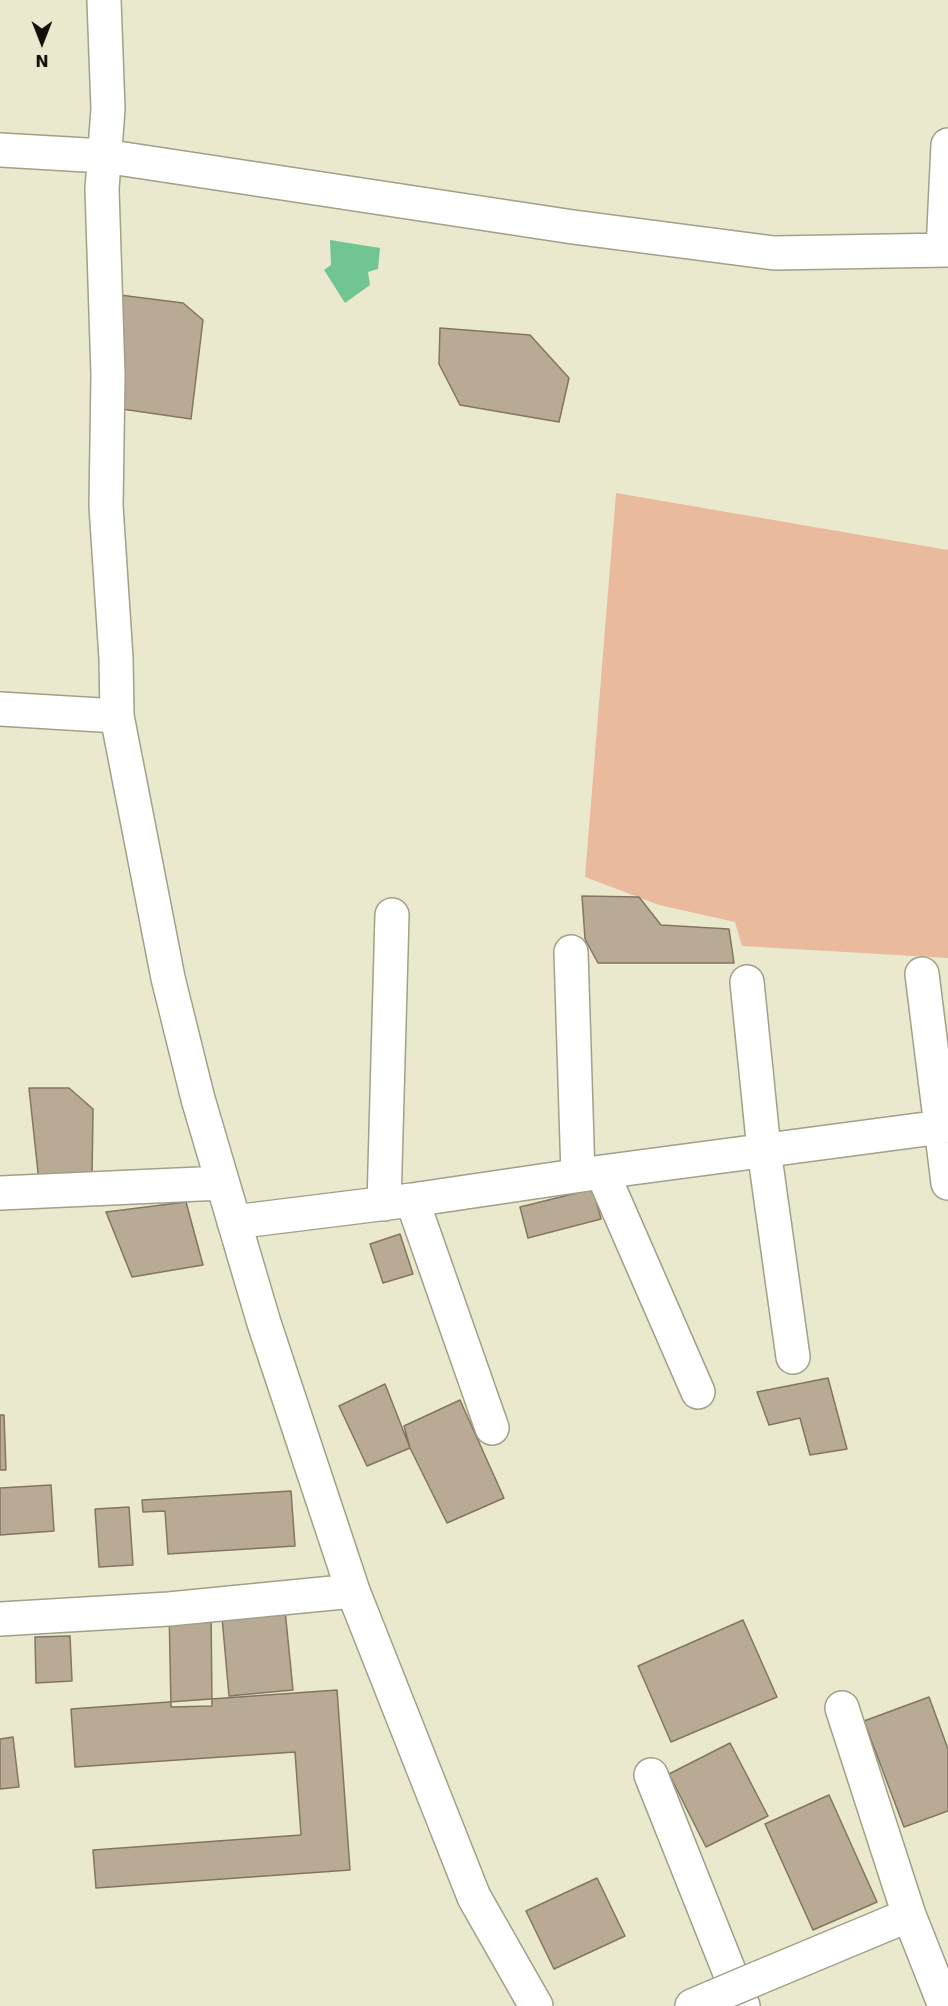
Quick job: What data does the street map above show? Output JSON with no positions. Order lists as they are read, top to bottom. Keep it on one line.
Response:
{"north":"bottom"}
